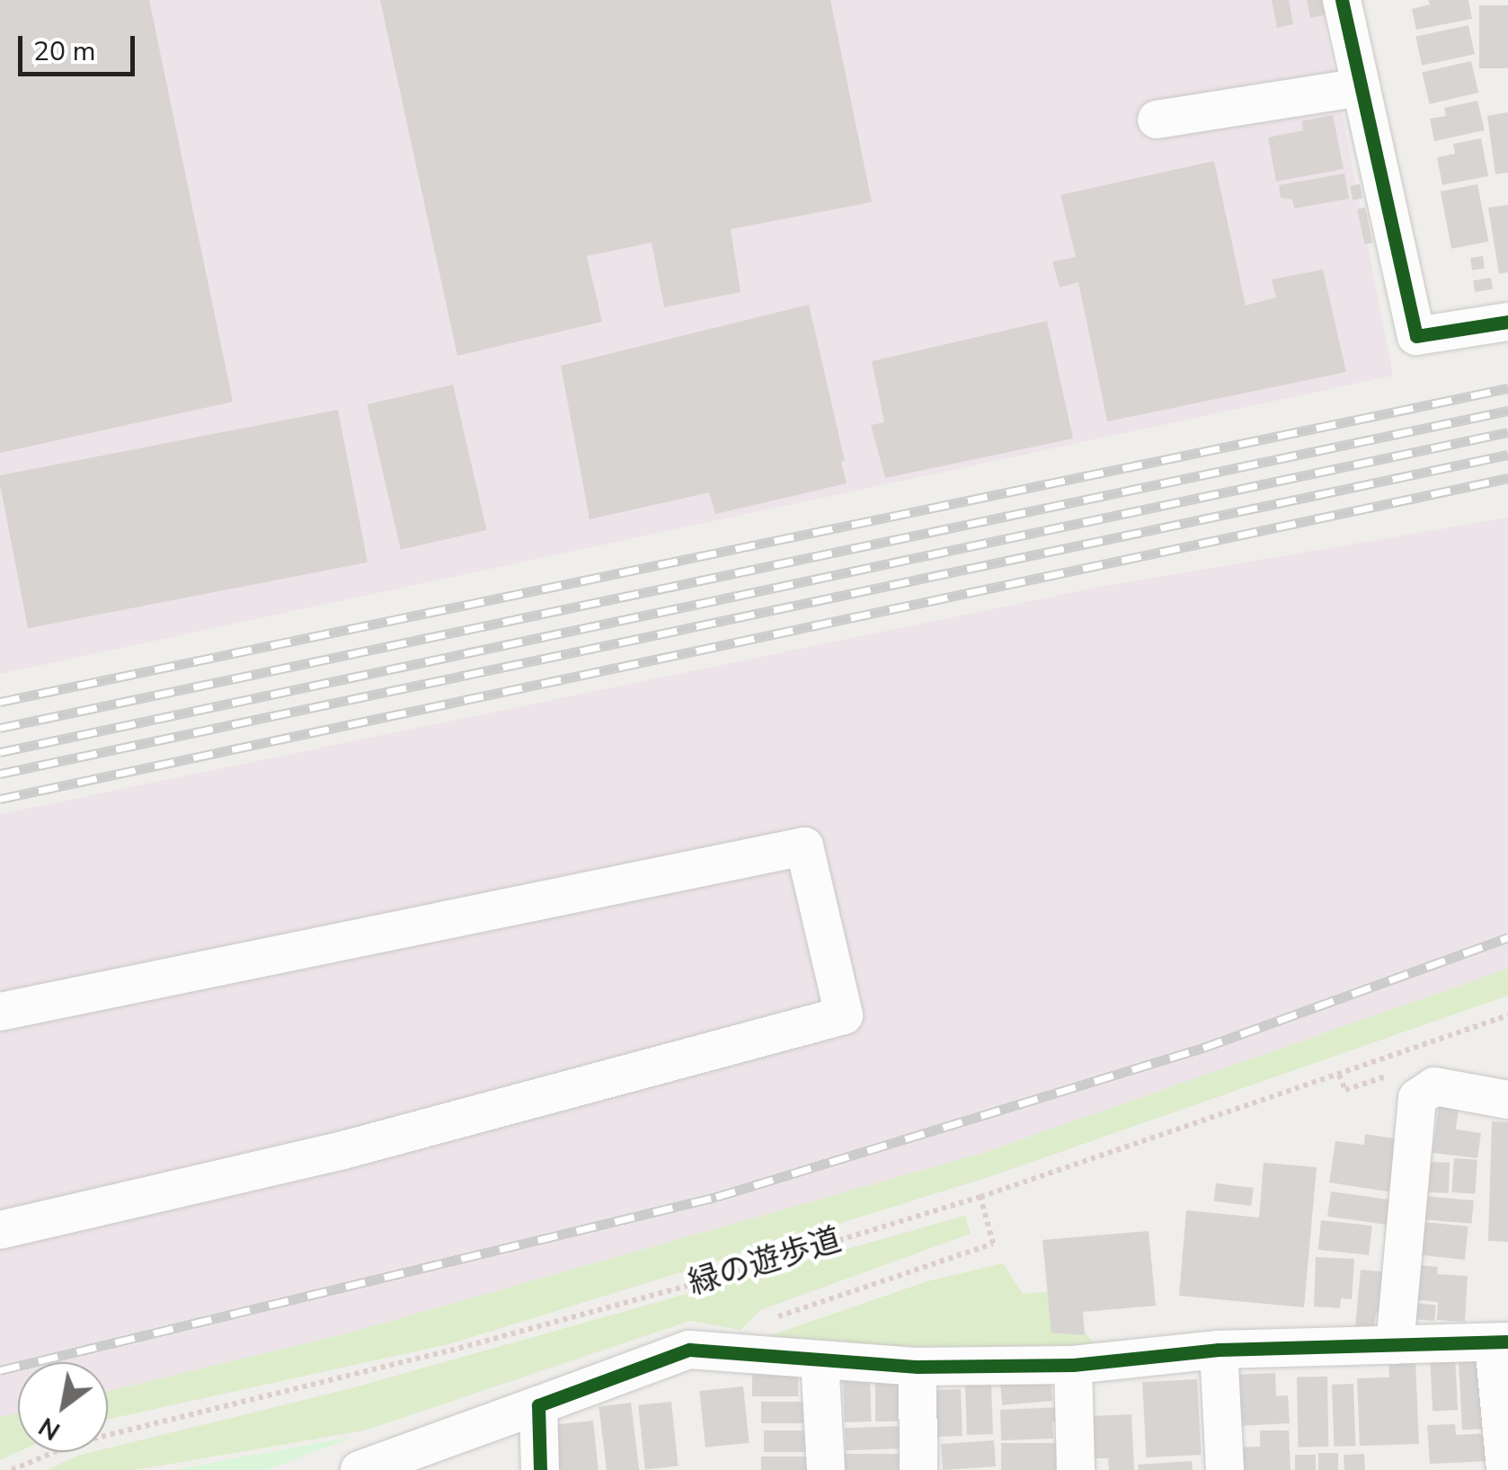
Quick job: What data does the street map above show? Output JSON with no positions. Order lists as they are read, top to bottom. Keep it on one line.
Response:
{"streets":{"path":["緑の遊歩道"]},"scale_bar":"20 m","north":"bottom left"}
